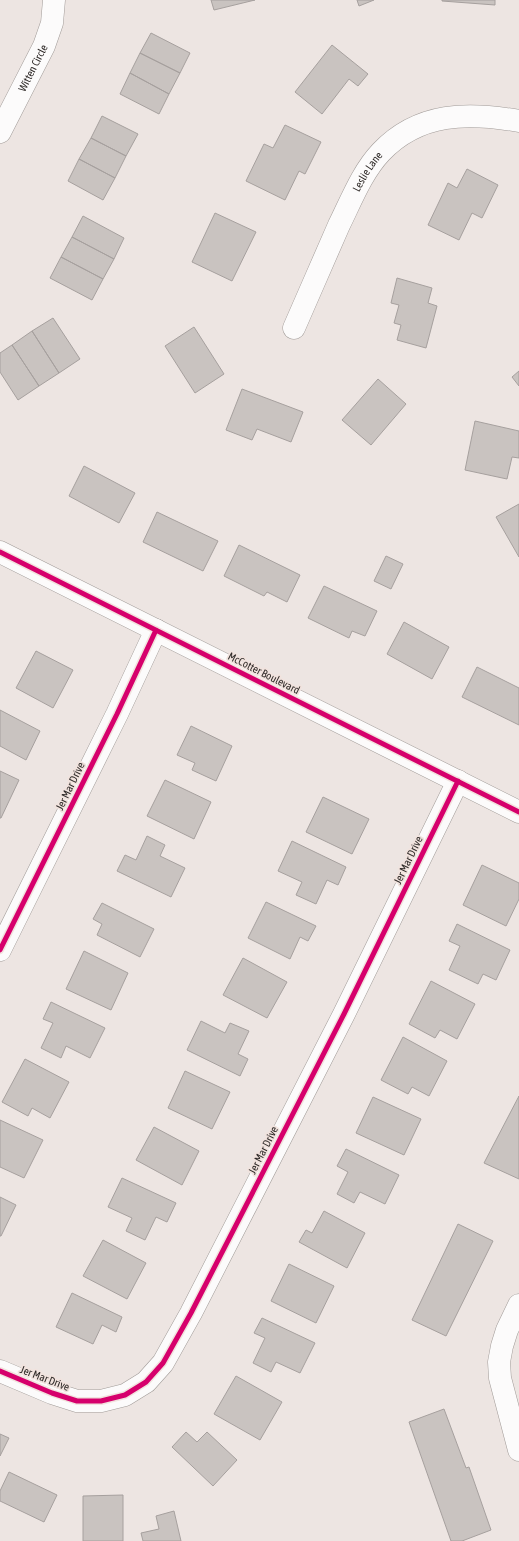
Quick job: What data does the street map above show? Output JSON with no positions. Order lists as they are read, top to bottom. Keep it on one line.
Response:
{"streets":{"street":["Witten Circle","Leslie Lane","McCotter Boulevard","Jer Mar Drive"]},"crossings":[["McCotter Boulevard","Jer Mar Drive"]]}
